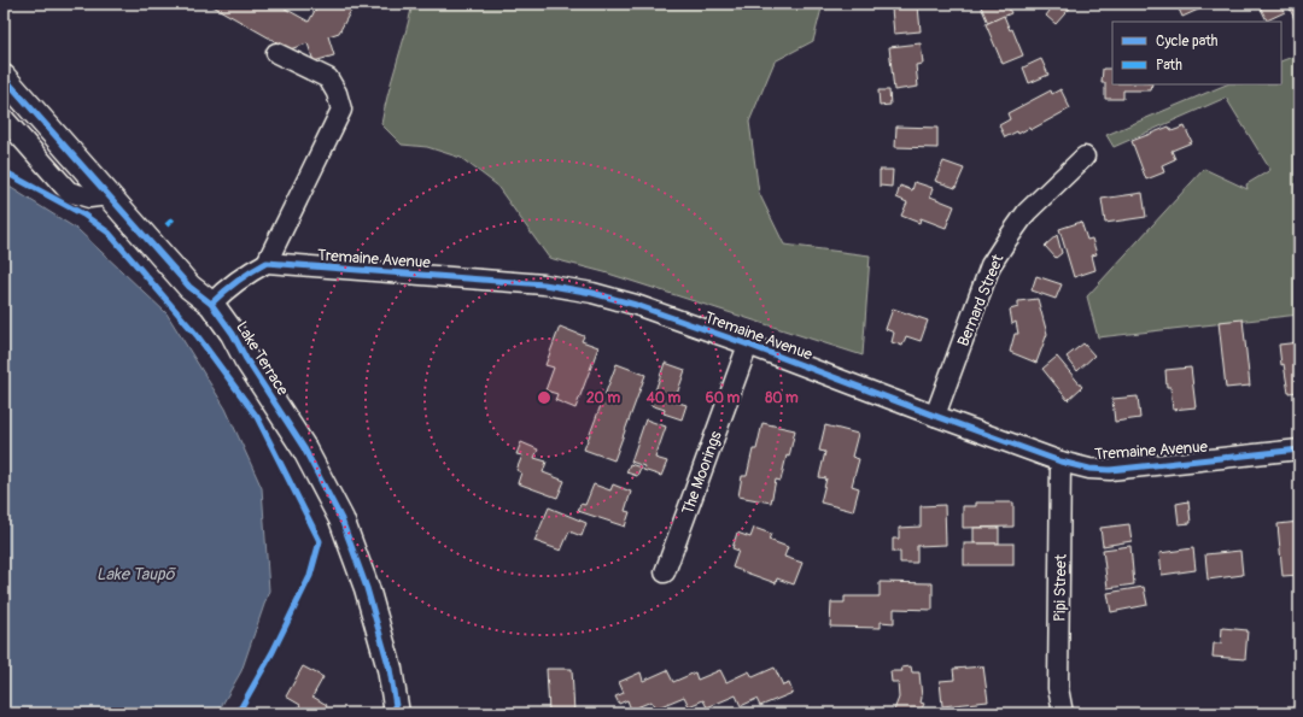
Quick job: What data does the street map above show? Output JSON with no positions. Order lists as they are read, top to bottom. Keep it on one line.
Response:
{"streets":{"main road":["Lake Terrace"],"street":["Tremaine Avenue","Bernard Street","The Moorings","Pipi Street"]},"crossings":[["Tremaine Avenue","Bernard Street"],["Tremaine Avenue","The Moorings"],["Tremaine Avenue","Pipi Street"]],"water":["Lake Taupō"],"legend":["Cycle path","Path"],"rings":["20 m","40 m","60 m","80 m"]}
